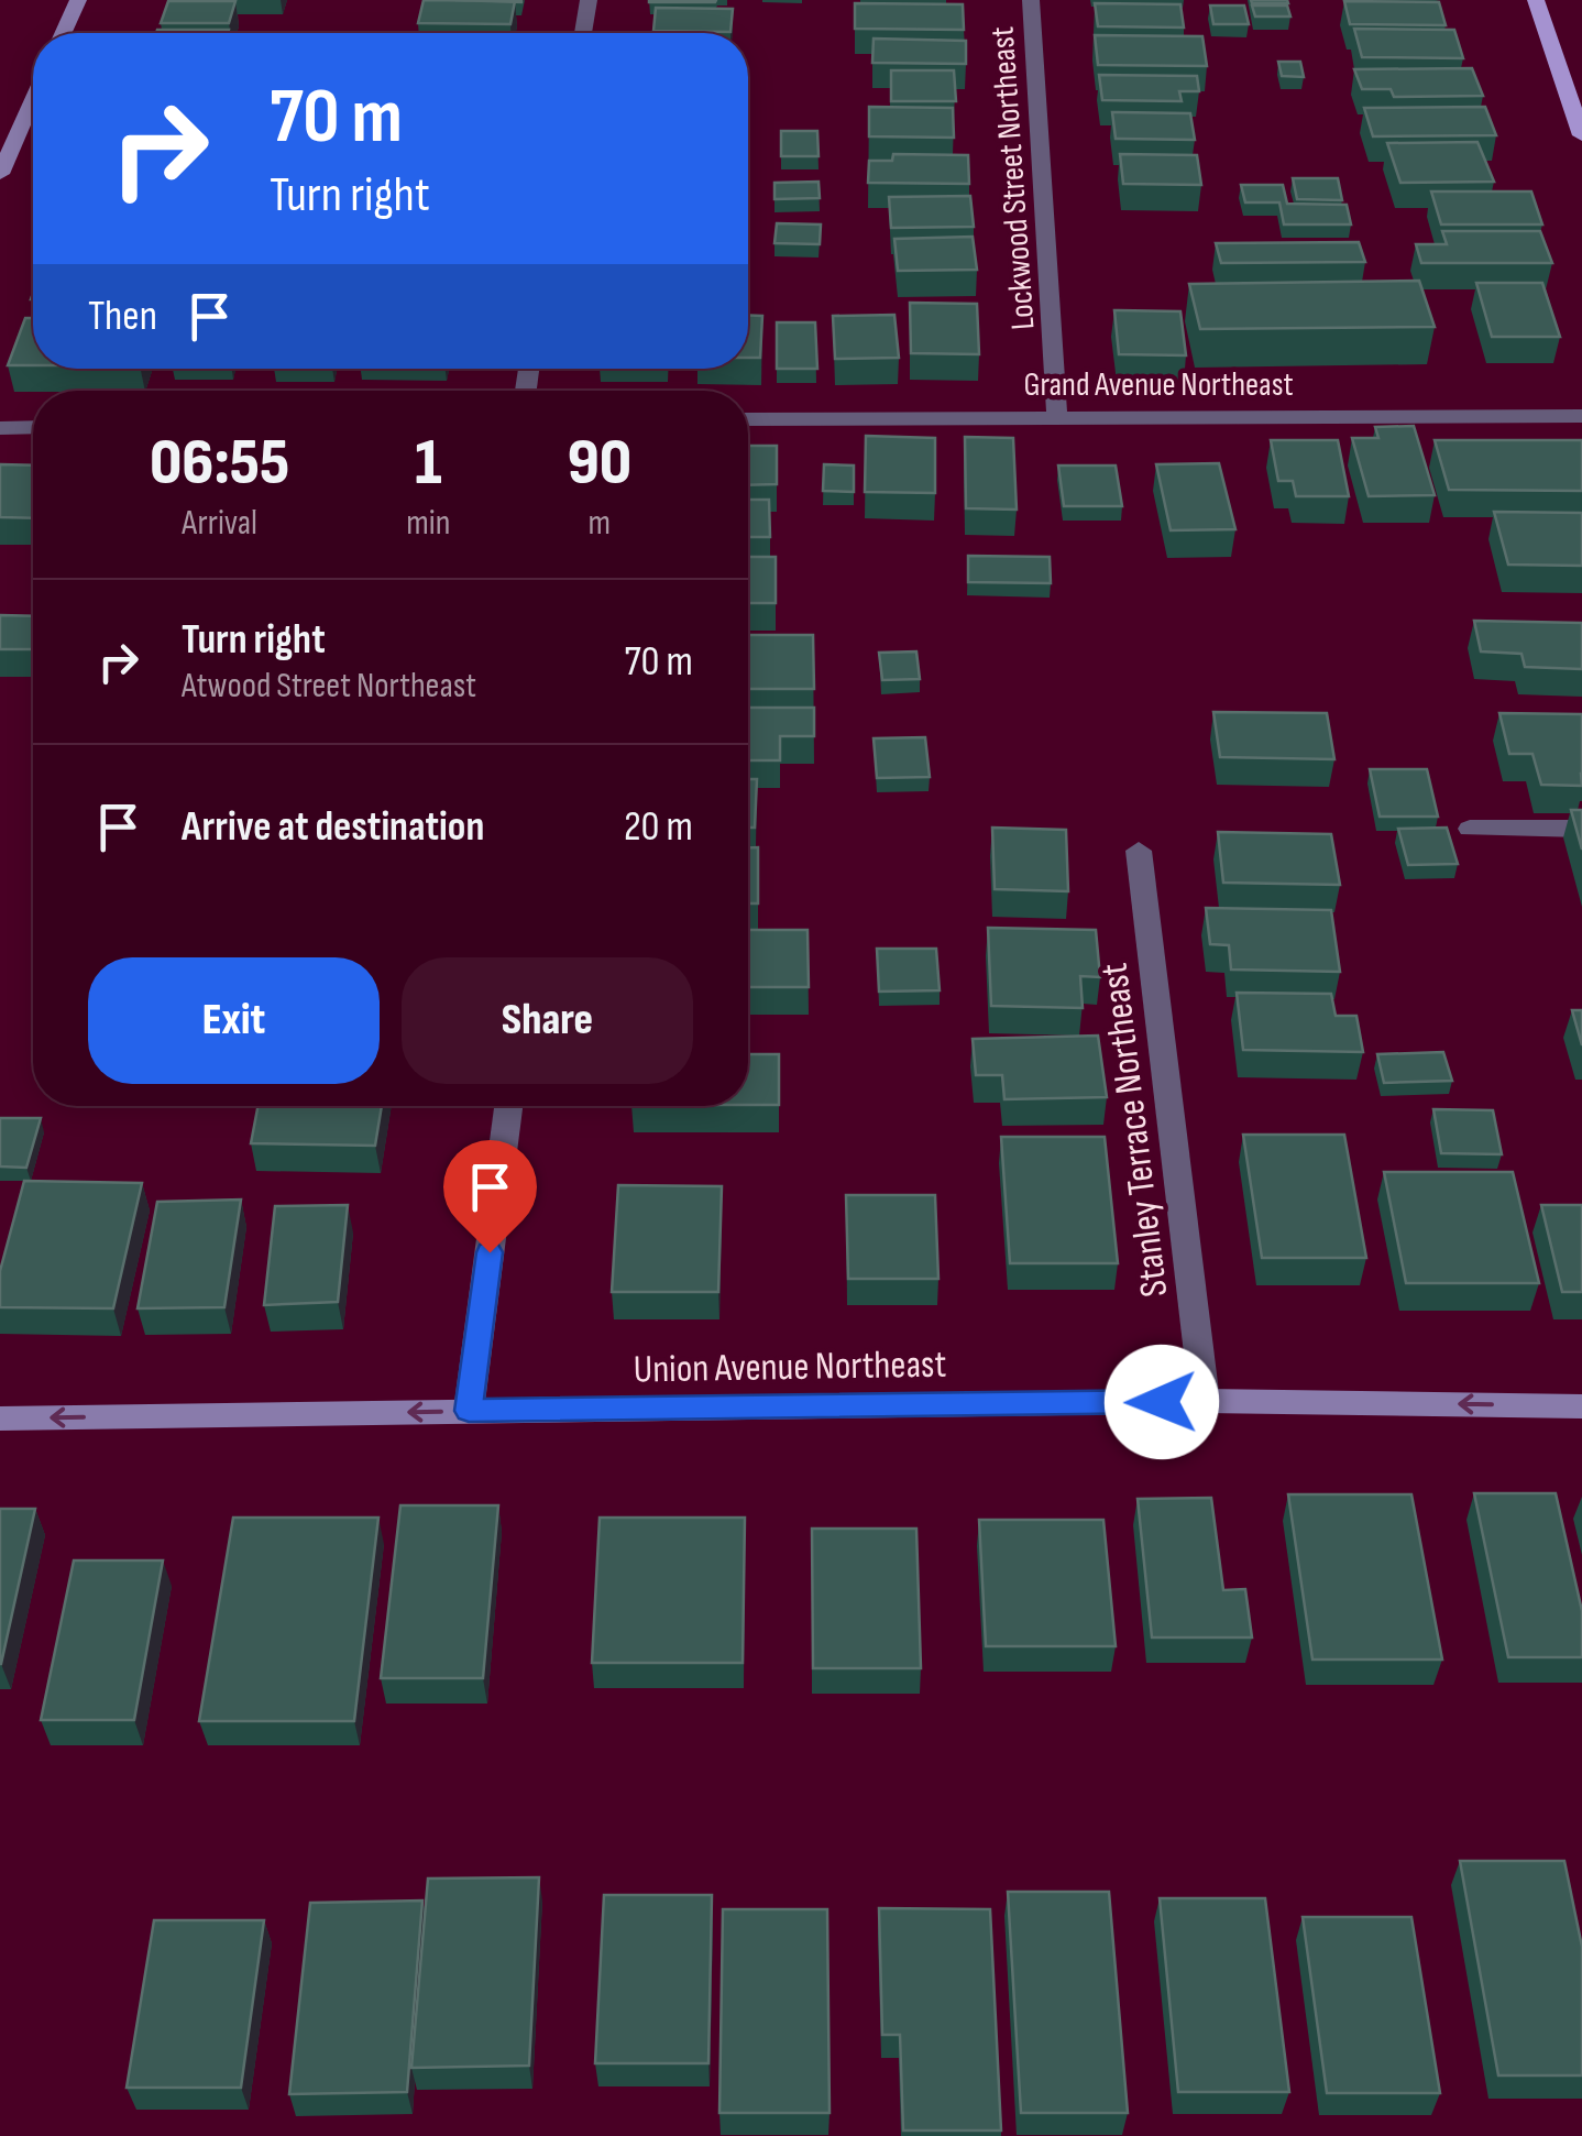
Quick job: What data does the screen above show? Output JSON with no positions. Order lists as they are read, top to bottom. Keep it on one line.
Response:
{"streets":{"street":["Lockwood Street Northeast","Grand Avenue Northeast","Stanley Terrace Northeast","Union Avenue Northeast"]},"crossings":[["Lockwood Street Northeast","Grand Avenue Northeast"],["Stanley Terrace Northeast","Union Avenue Northeast"]],"one_way":["Union Avenue Northeast"],"page":{"turn":["70 m","Turn right"],"then":"Then","eta":["06:55","Arrival","1","min","90","m"],"list":[{"name":"Turn right","note":"Atwood Street Northeast","value":"70 m"},{"name":"Arrive at destination","value":"20 m"}],"buttons":["Exit","Share"]}}
